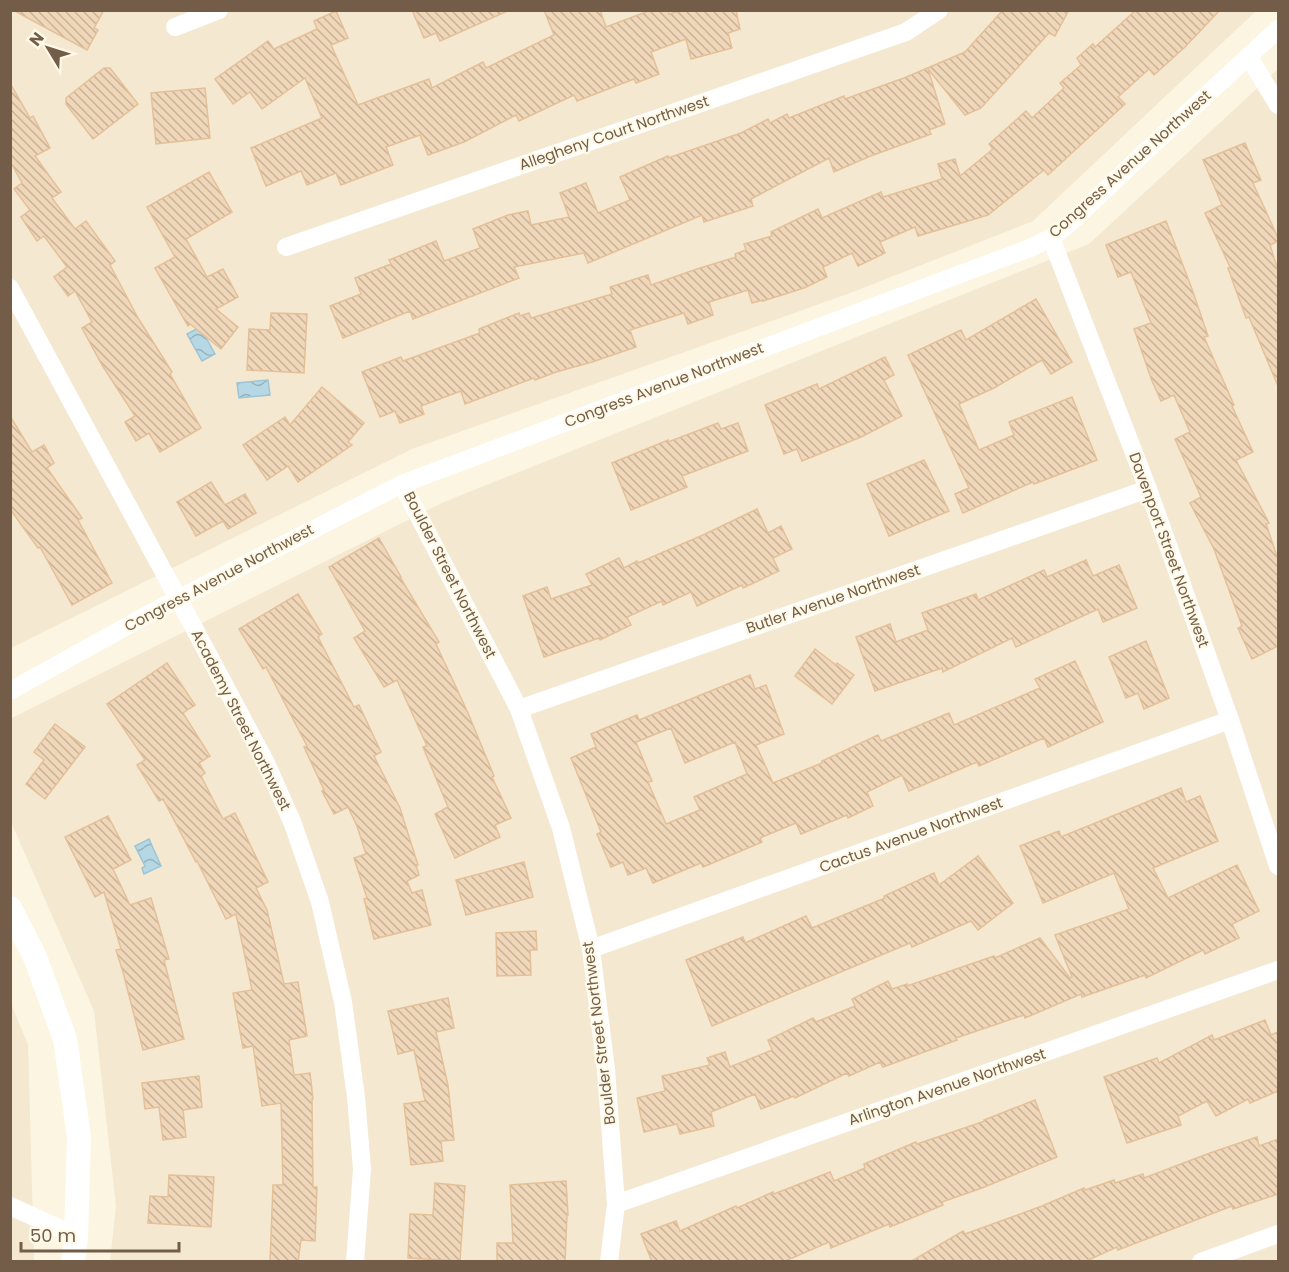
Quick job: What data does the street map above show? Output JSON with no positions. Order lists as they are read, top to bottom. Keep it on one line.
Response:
{"streets":{"street":["Allegheny Court Northwest","Congress Avenue Northwest","Davenport Street Northwest","Boulder Street Northwest","Butler Avenue Northwest","Academy Street Northwest","Cactus Avenue Northwest","Arlington Avenue Northwest"]},"crossings":[["Congress Avenue Northwest","Davenport Street Northwest"],["Congress Avenue Northwest","Boulder Street Northwest"],["Congress Avenue Northwest","Academy Street Northwest"],["Davenport Street Northwest","Butler Avenue Northwest"],["Davenport Street Northwest","Cactus Avenue Northwest"],["Boulder Street Northwest","Butler Avenue Northwest"],["Boulder Street Northwest","Cactus Avenue Northwest"],["Boulder Street Northwest","Arlington Avenue Northwest"]],"scale_bar":"50 m","north":"top left"}
